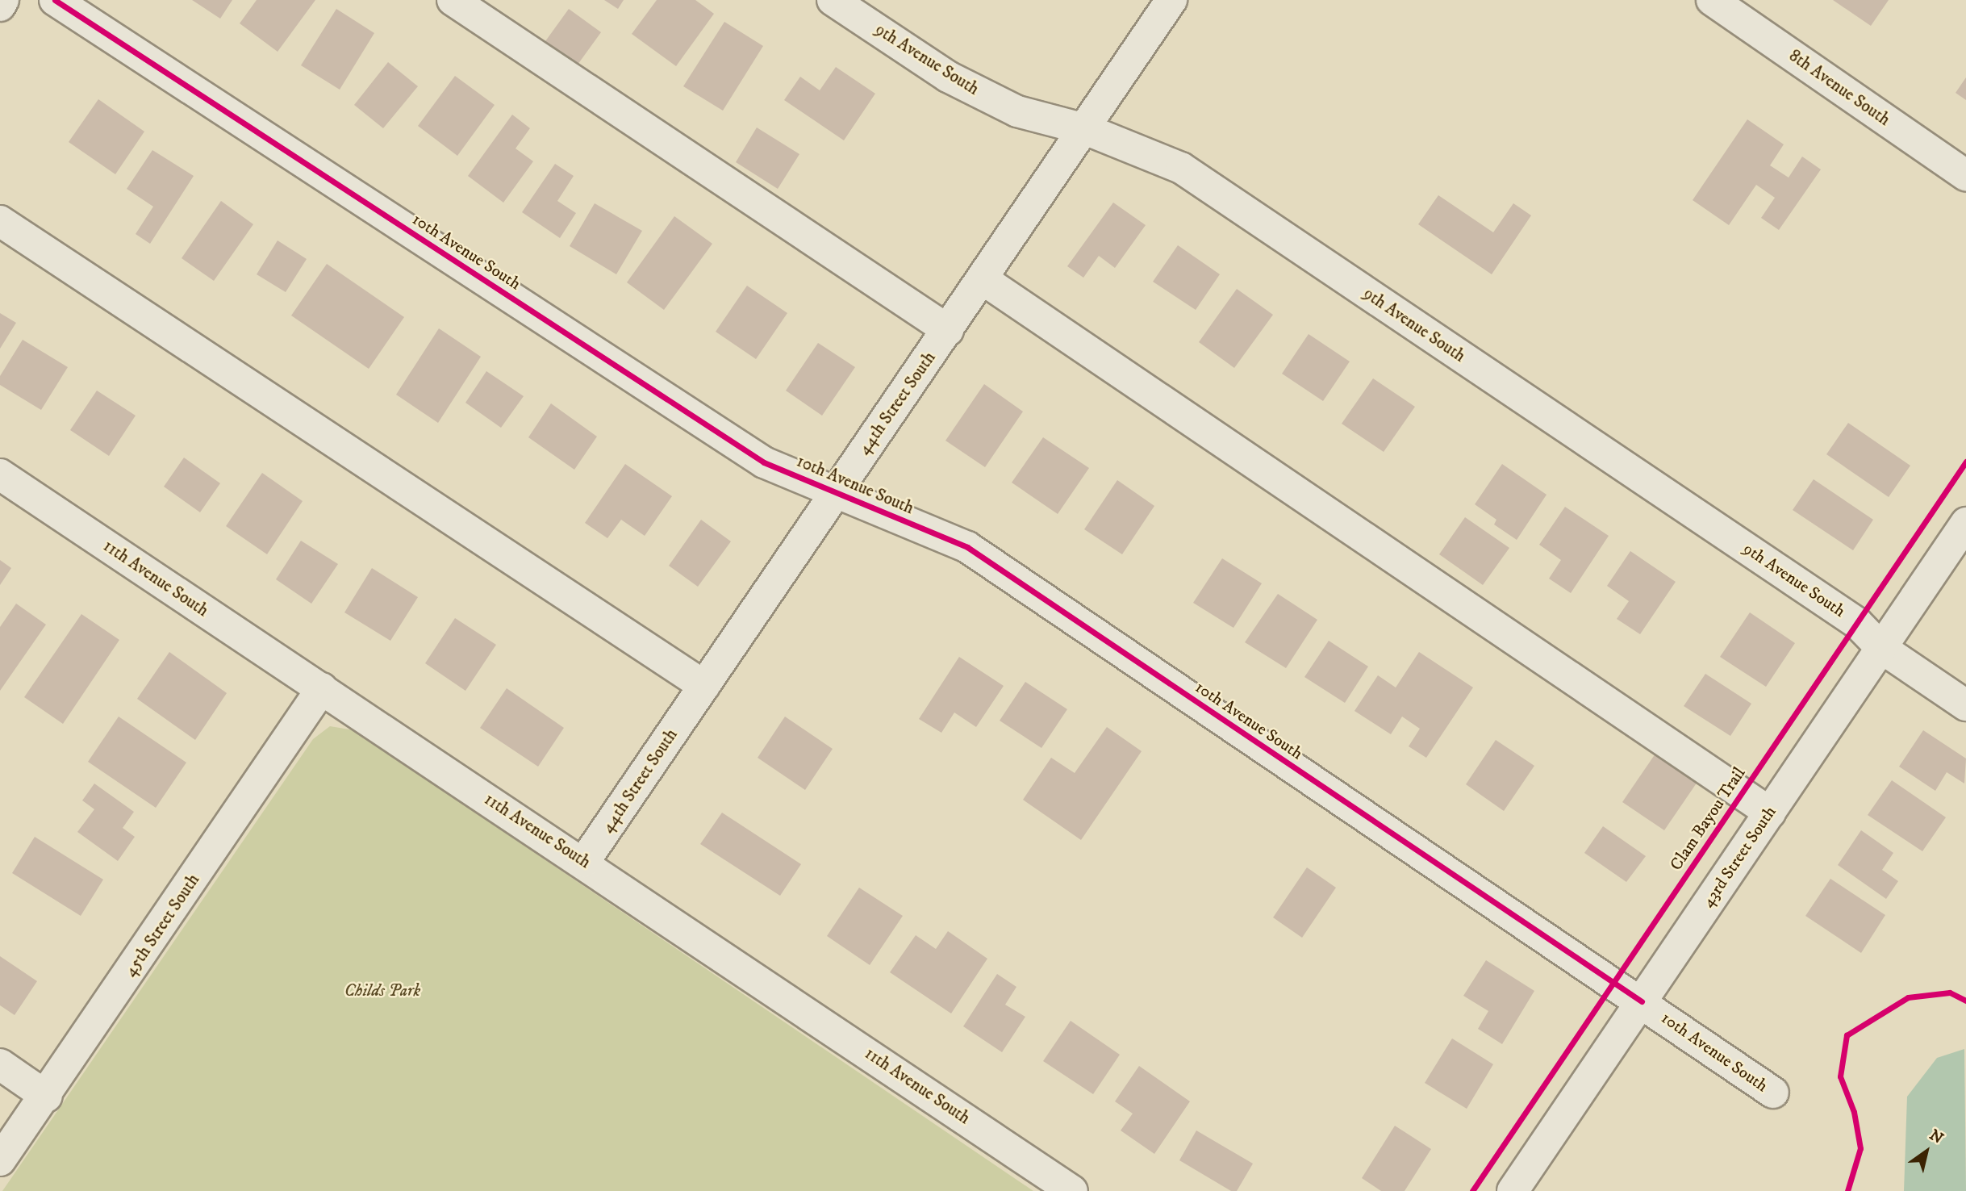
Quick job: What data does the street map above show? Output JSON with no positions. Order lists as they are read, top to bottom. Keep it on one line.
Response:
{"streets":{"street":["9th Avenue South","8th Avenue South","10th Avenue South","44th Street South","11th Avenue South","43rd Street South","45th Street South"],"cycle path":["Clam Bayou Trail"]},"crossings":[["9th Avenue South","44th Street South"],["9th Avenue South","43rd Street South"],["10th Avenue South","44th Street South"],["10th Avenue South","43rd Street South"],["44th Street South","11th Avenue South"],["11th Avenue South","45th Street South"]],"parks":["Childs Park"],"north":"top right"}
